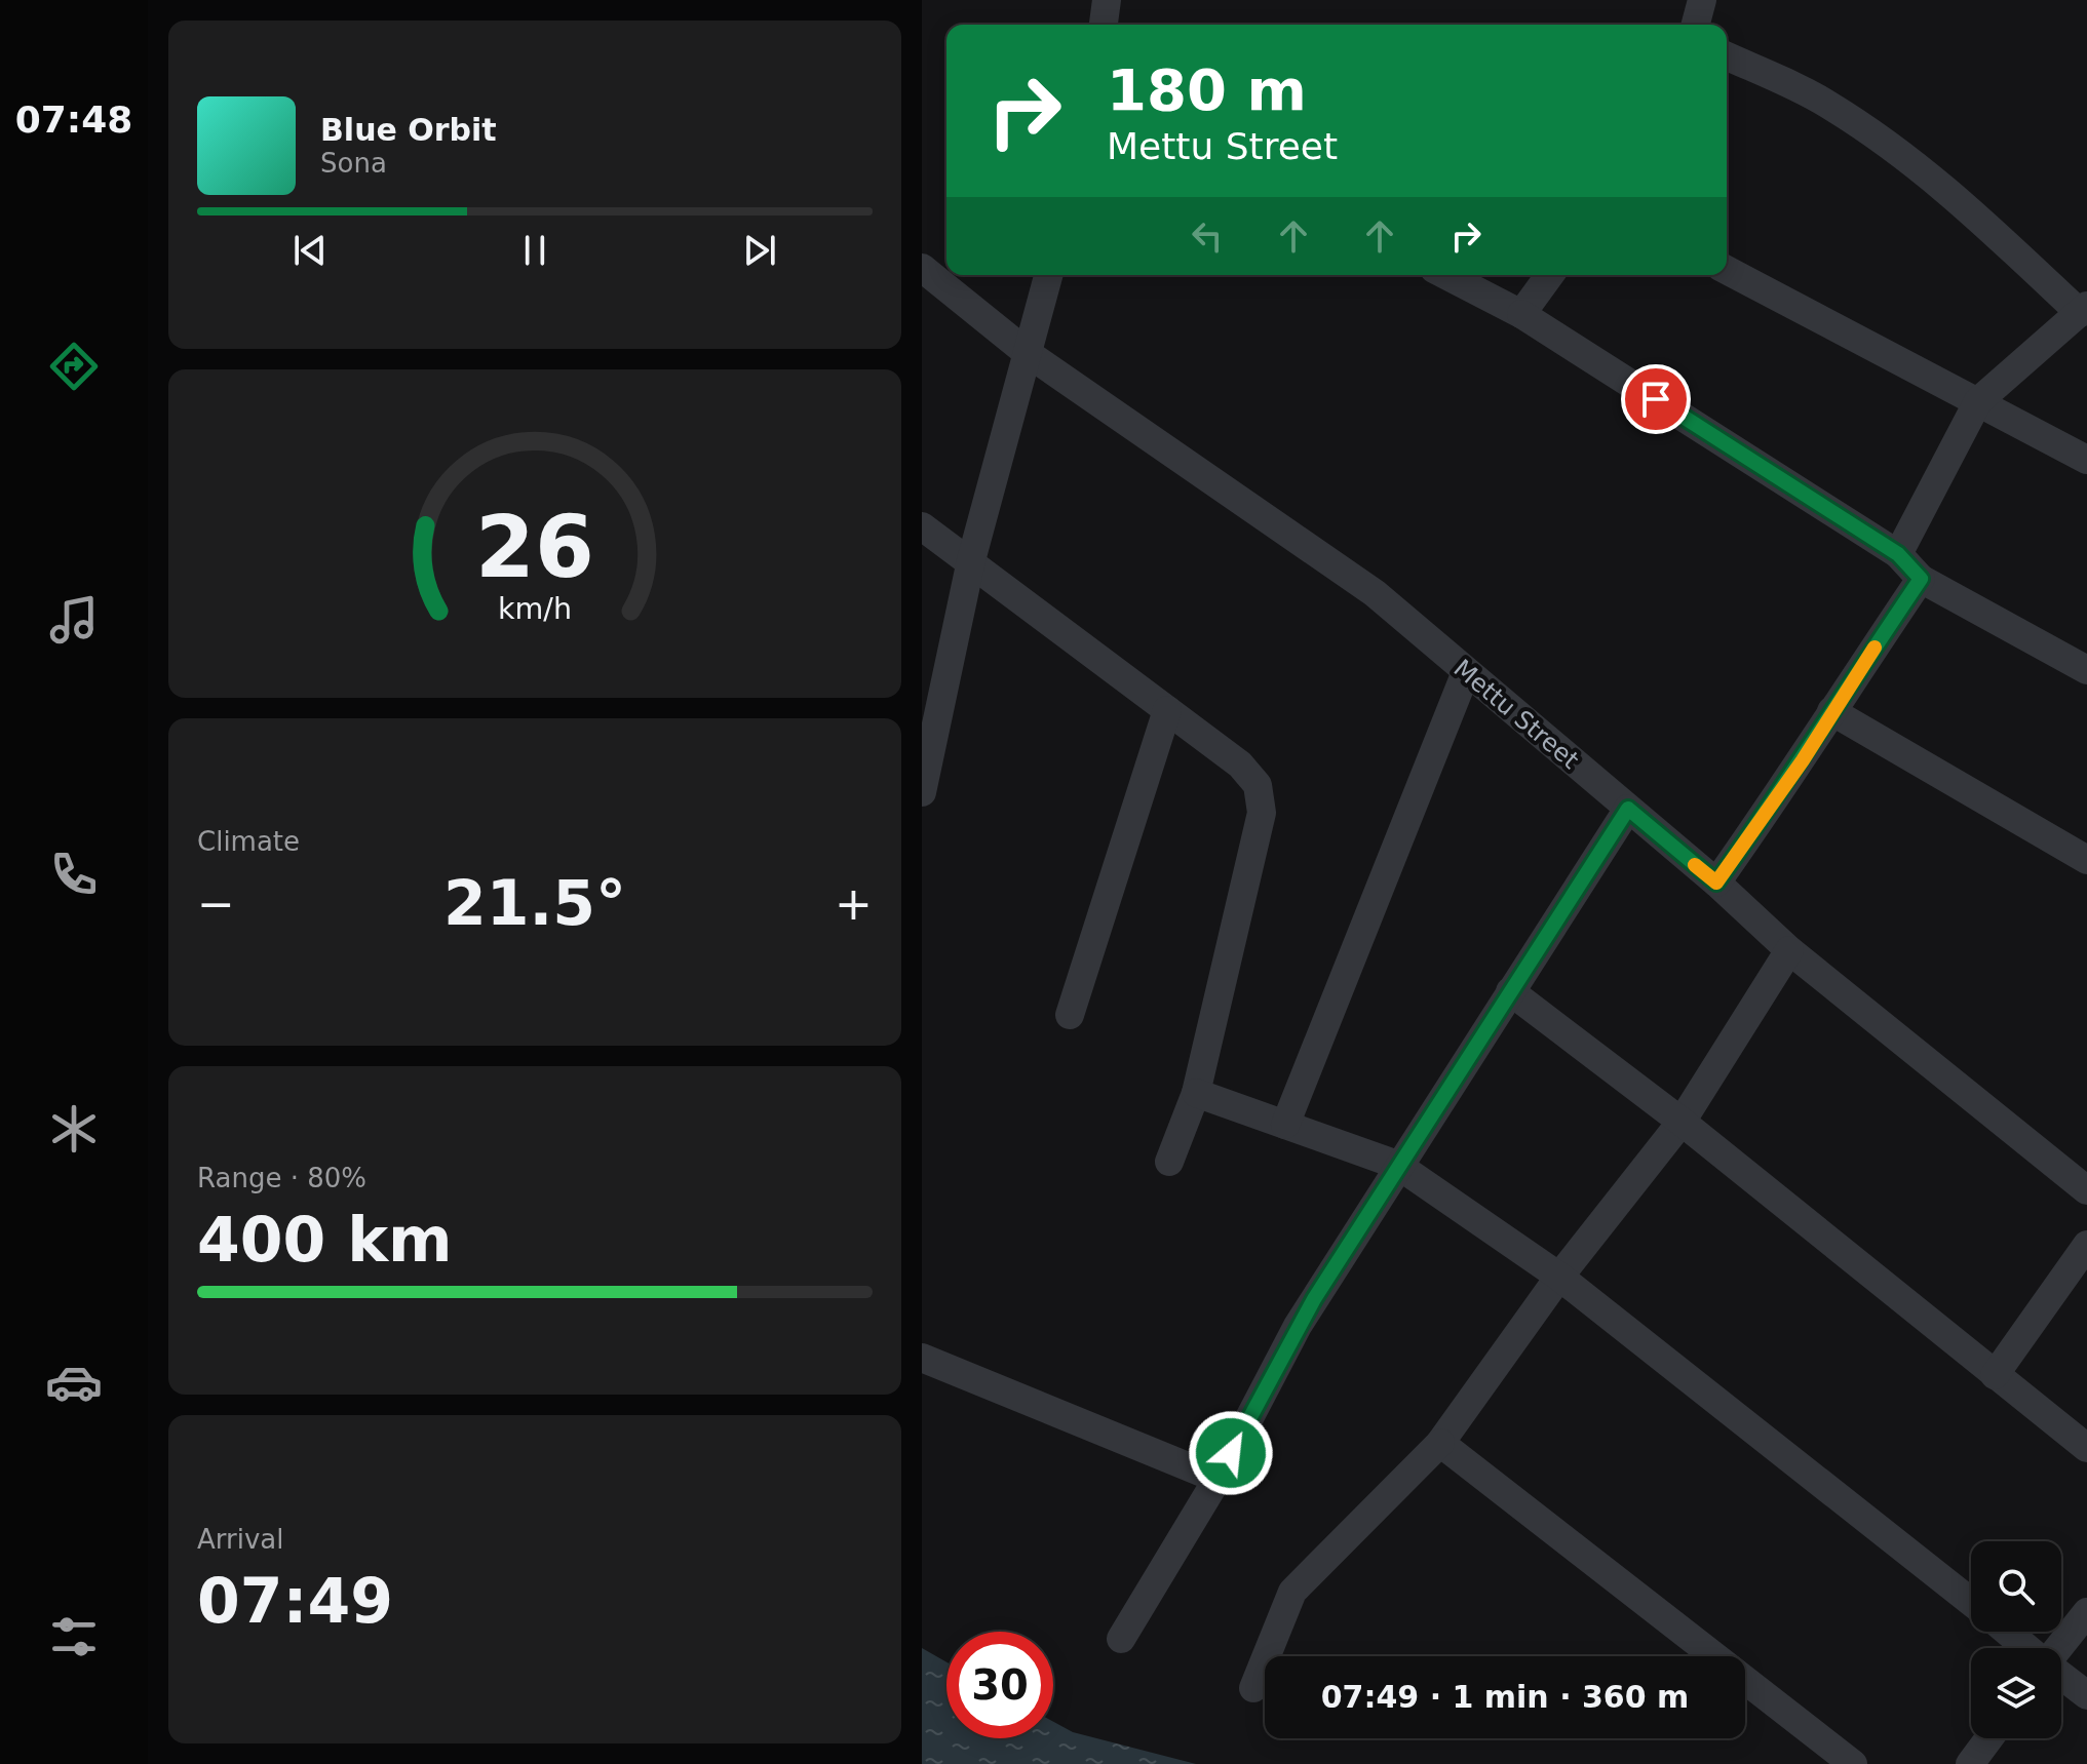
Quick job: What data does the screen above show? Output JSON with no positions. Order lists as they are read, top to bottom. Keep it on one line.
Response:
{"streets":{"street":["Mettu Street"]},"page":{"tabs":"07:48","turn":["180 m","Mettu Street"],"song":["Blue Orbit","Sona"],"tile":["Climate",["Range · 80%","400 km"],["Arrival","07:49"]],"heat":["−","21.5°","+"],"limit":"30","trip":"07:49 · 1 min · 360 m","gauge":["26","km/h"]}}
